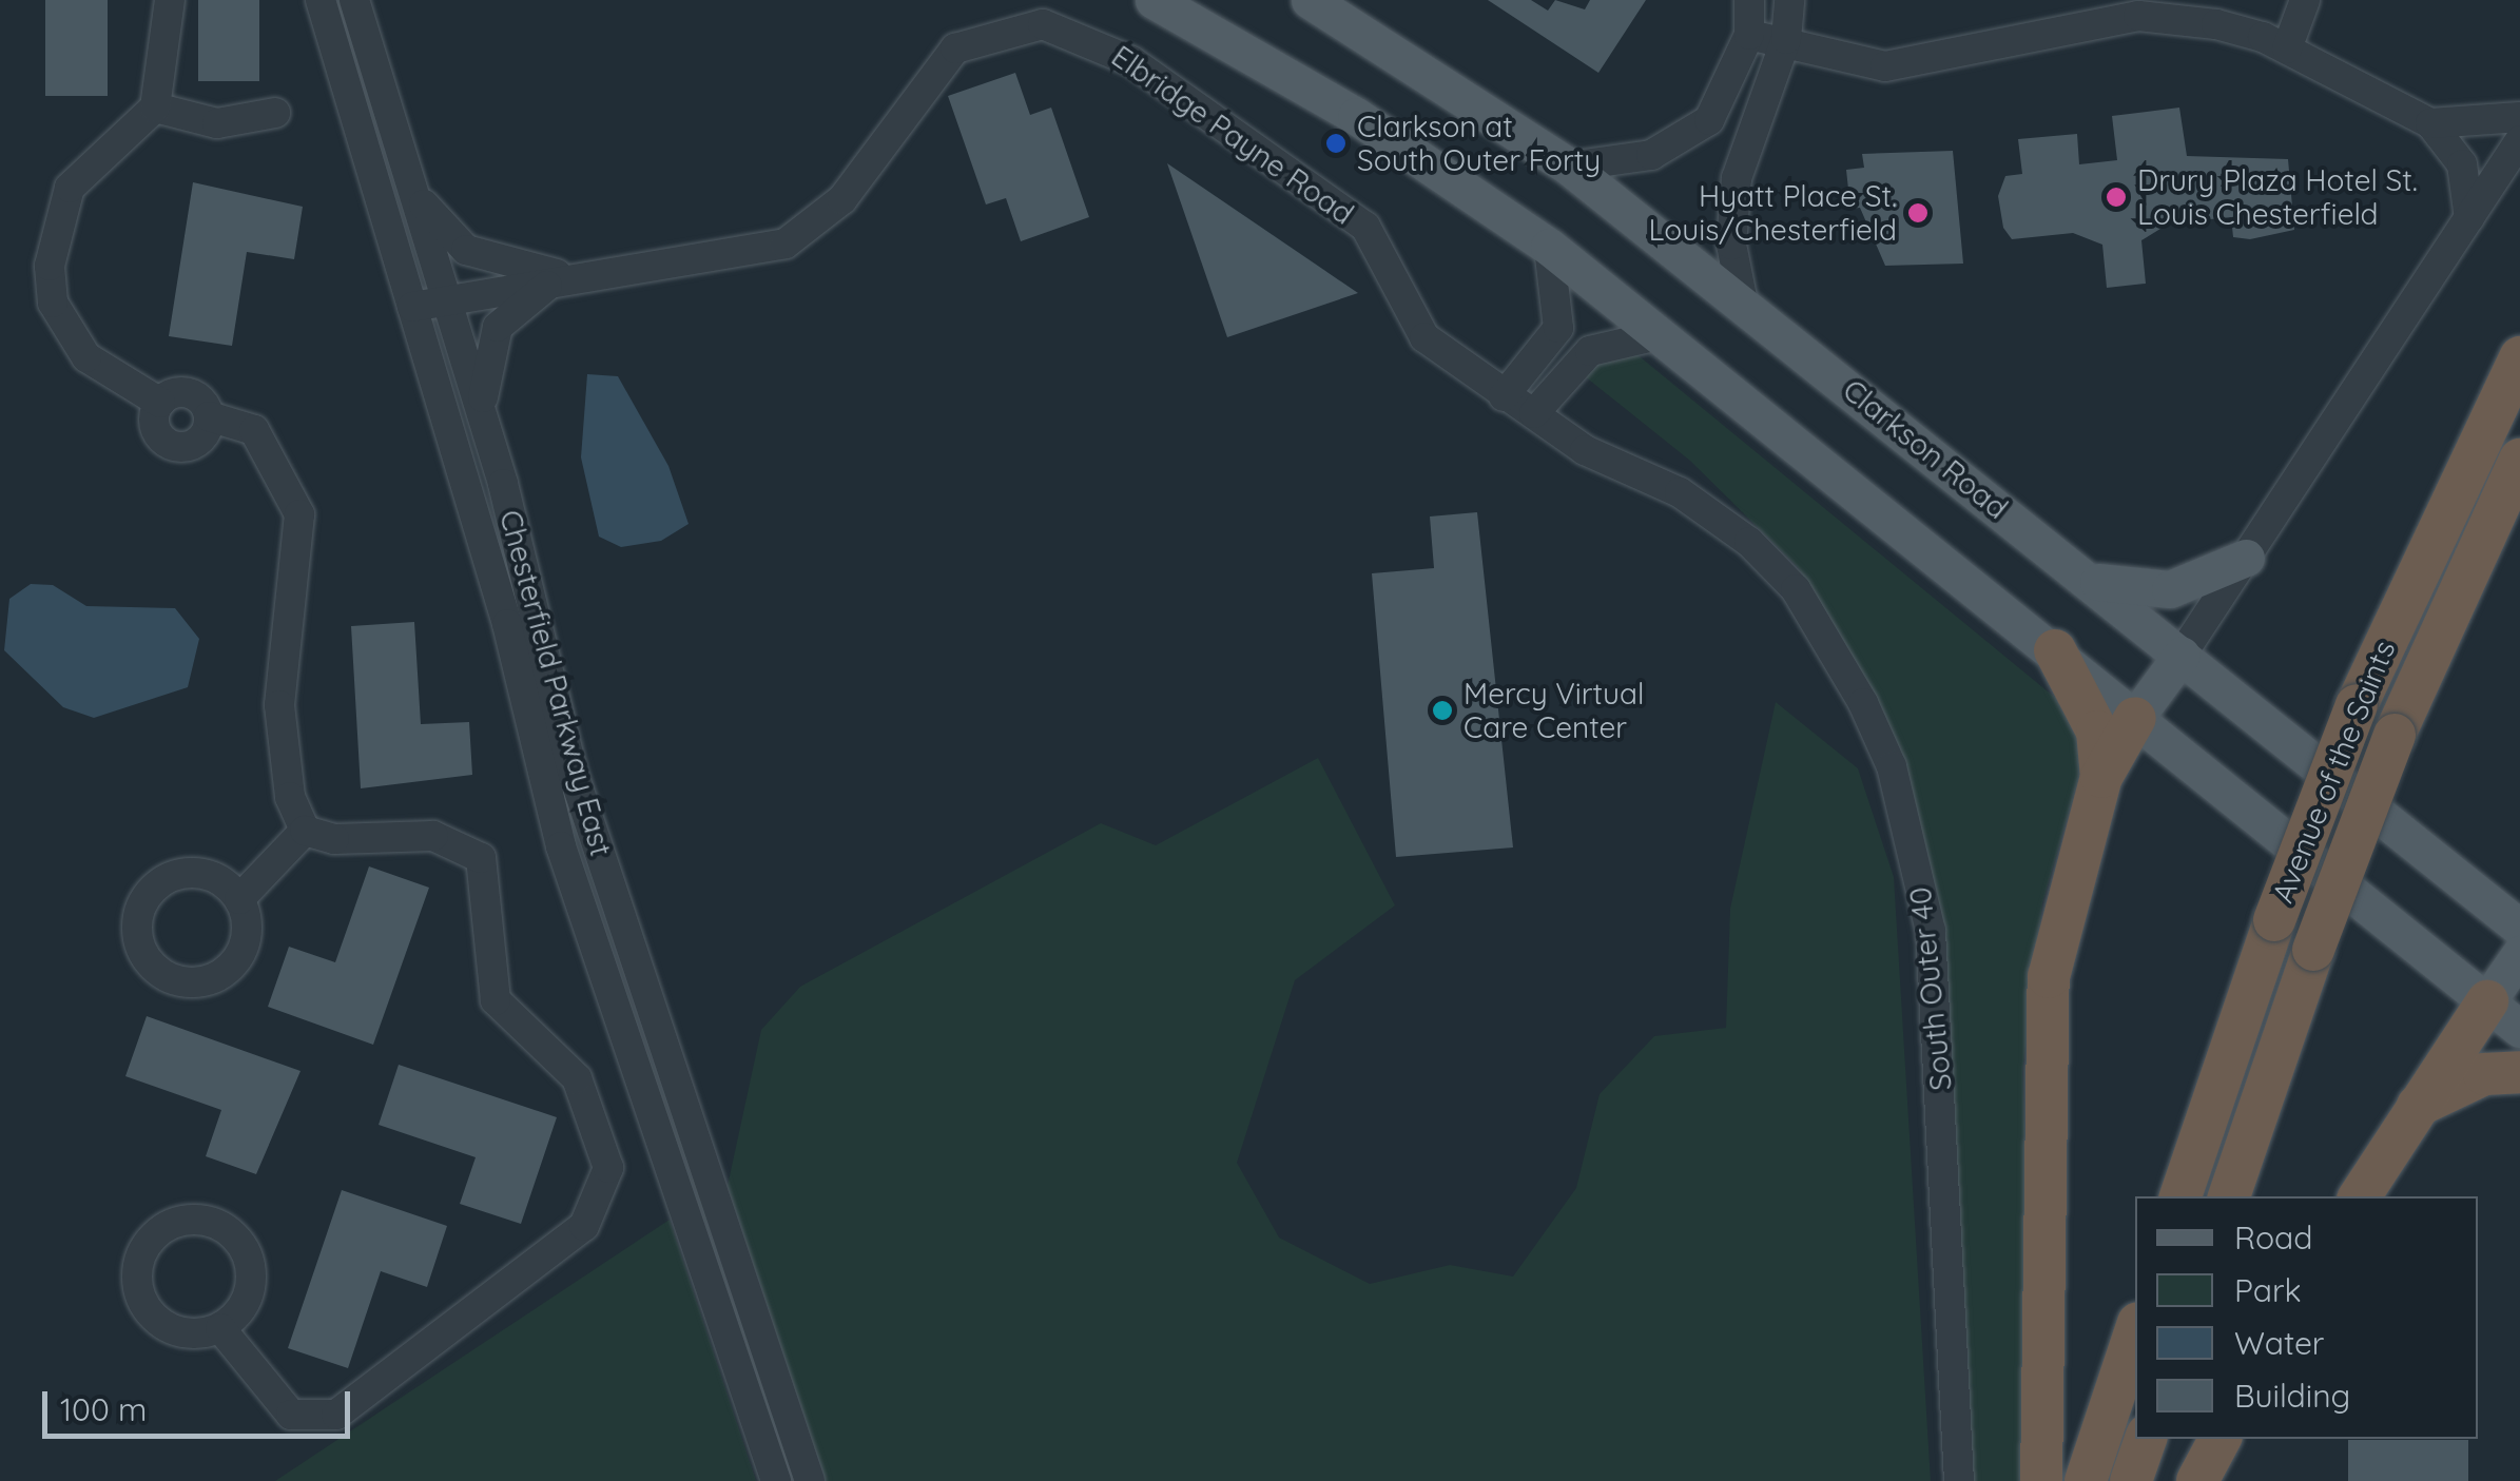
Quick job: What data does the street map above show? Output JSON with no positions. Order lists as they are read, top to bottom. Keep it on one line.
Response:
{"streets":{"highway":["Avenue of the Saints"],"main road":["Clarkson Road"],"street":["Elbridge Payne Road","Chesterfield Parkway East","South Outer 40"]},"crossings":[["Elbridge Payne Road","Chesterfield Parkway East"],["Elbridge Payne Road","South Outer 40"]],"places":["Clarkson at South Outer Forty","Drury Plaza Hotel St. Louis Chesterfield","Hyatt Place St. Louis/Chesterfield","Mercy Virtual Care Center"],"legend":["Road","Park","Water","Building"],"scale_bar":"100 m"}
